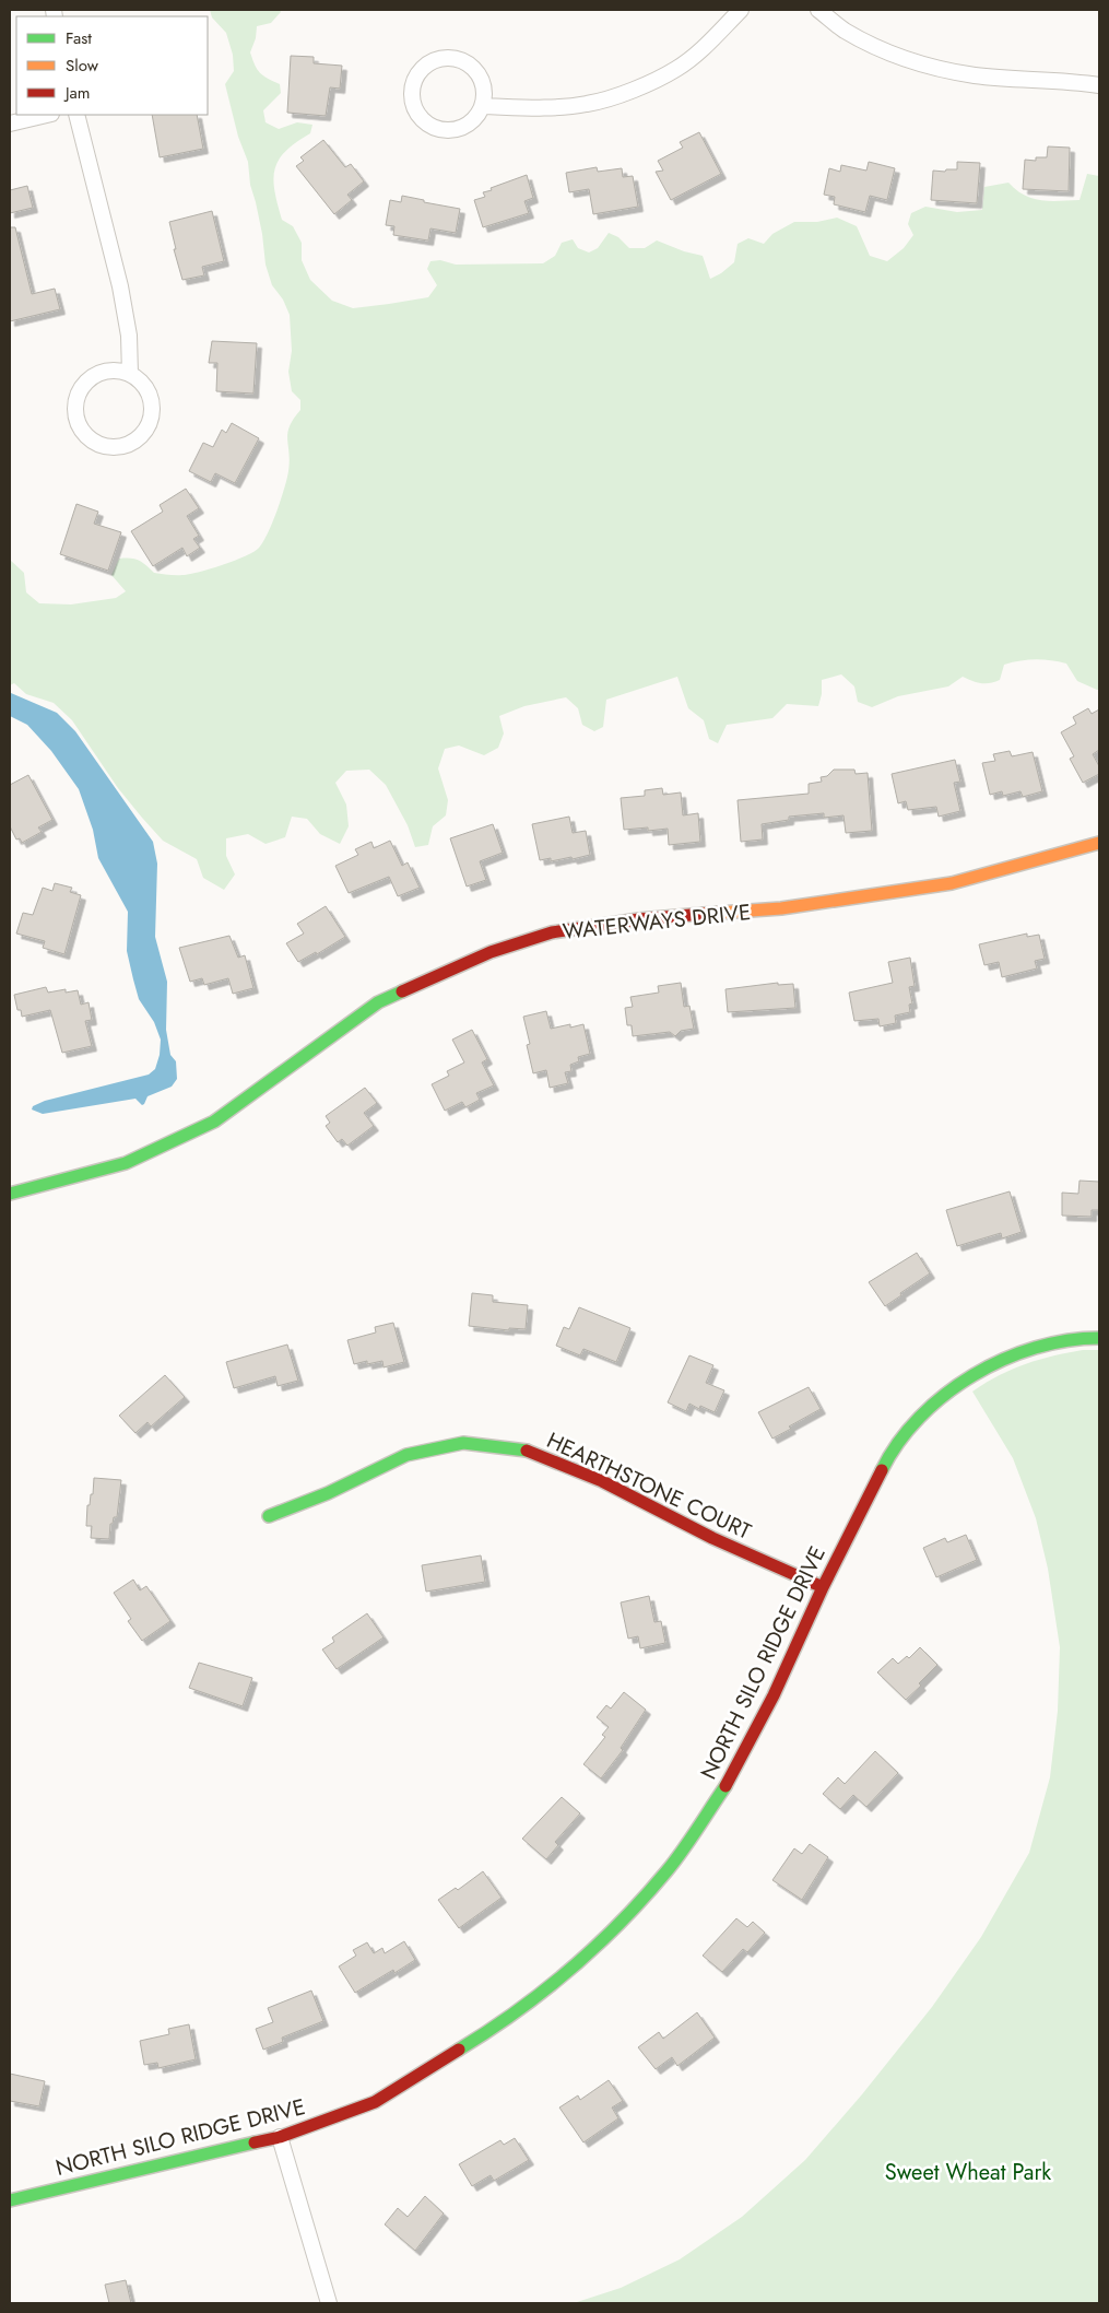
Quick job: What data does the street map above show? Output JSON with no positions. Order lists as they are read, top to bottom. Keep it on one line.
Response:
{"streets":{"street":["WATERWAYS DRIVE","HEARTHSTONE COURT","NORTH SILO RIDGE DRIVE"]},"crossings":[["HEARTHSTONE COURT","NORTH SILO RIDGE DRIVE"]],"parks":["Sweet Wheat Park"],"legend":["Fast","Slow","Jam"]}
